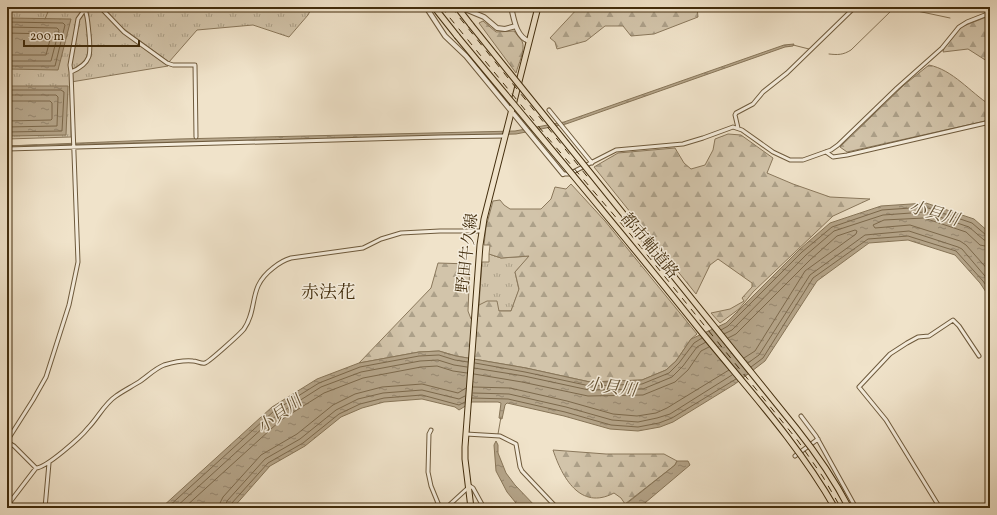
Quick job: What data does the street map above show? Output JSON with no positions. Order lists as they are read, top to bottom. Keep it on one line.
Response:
{"streets":{"main road":["都市軸道路","野田牛久線"]},"districts":["赤法花"],"water":["小貝川"],"scale_bar":"200 m"}
